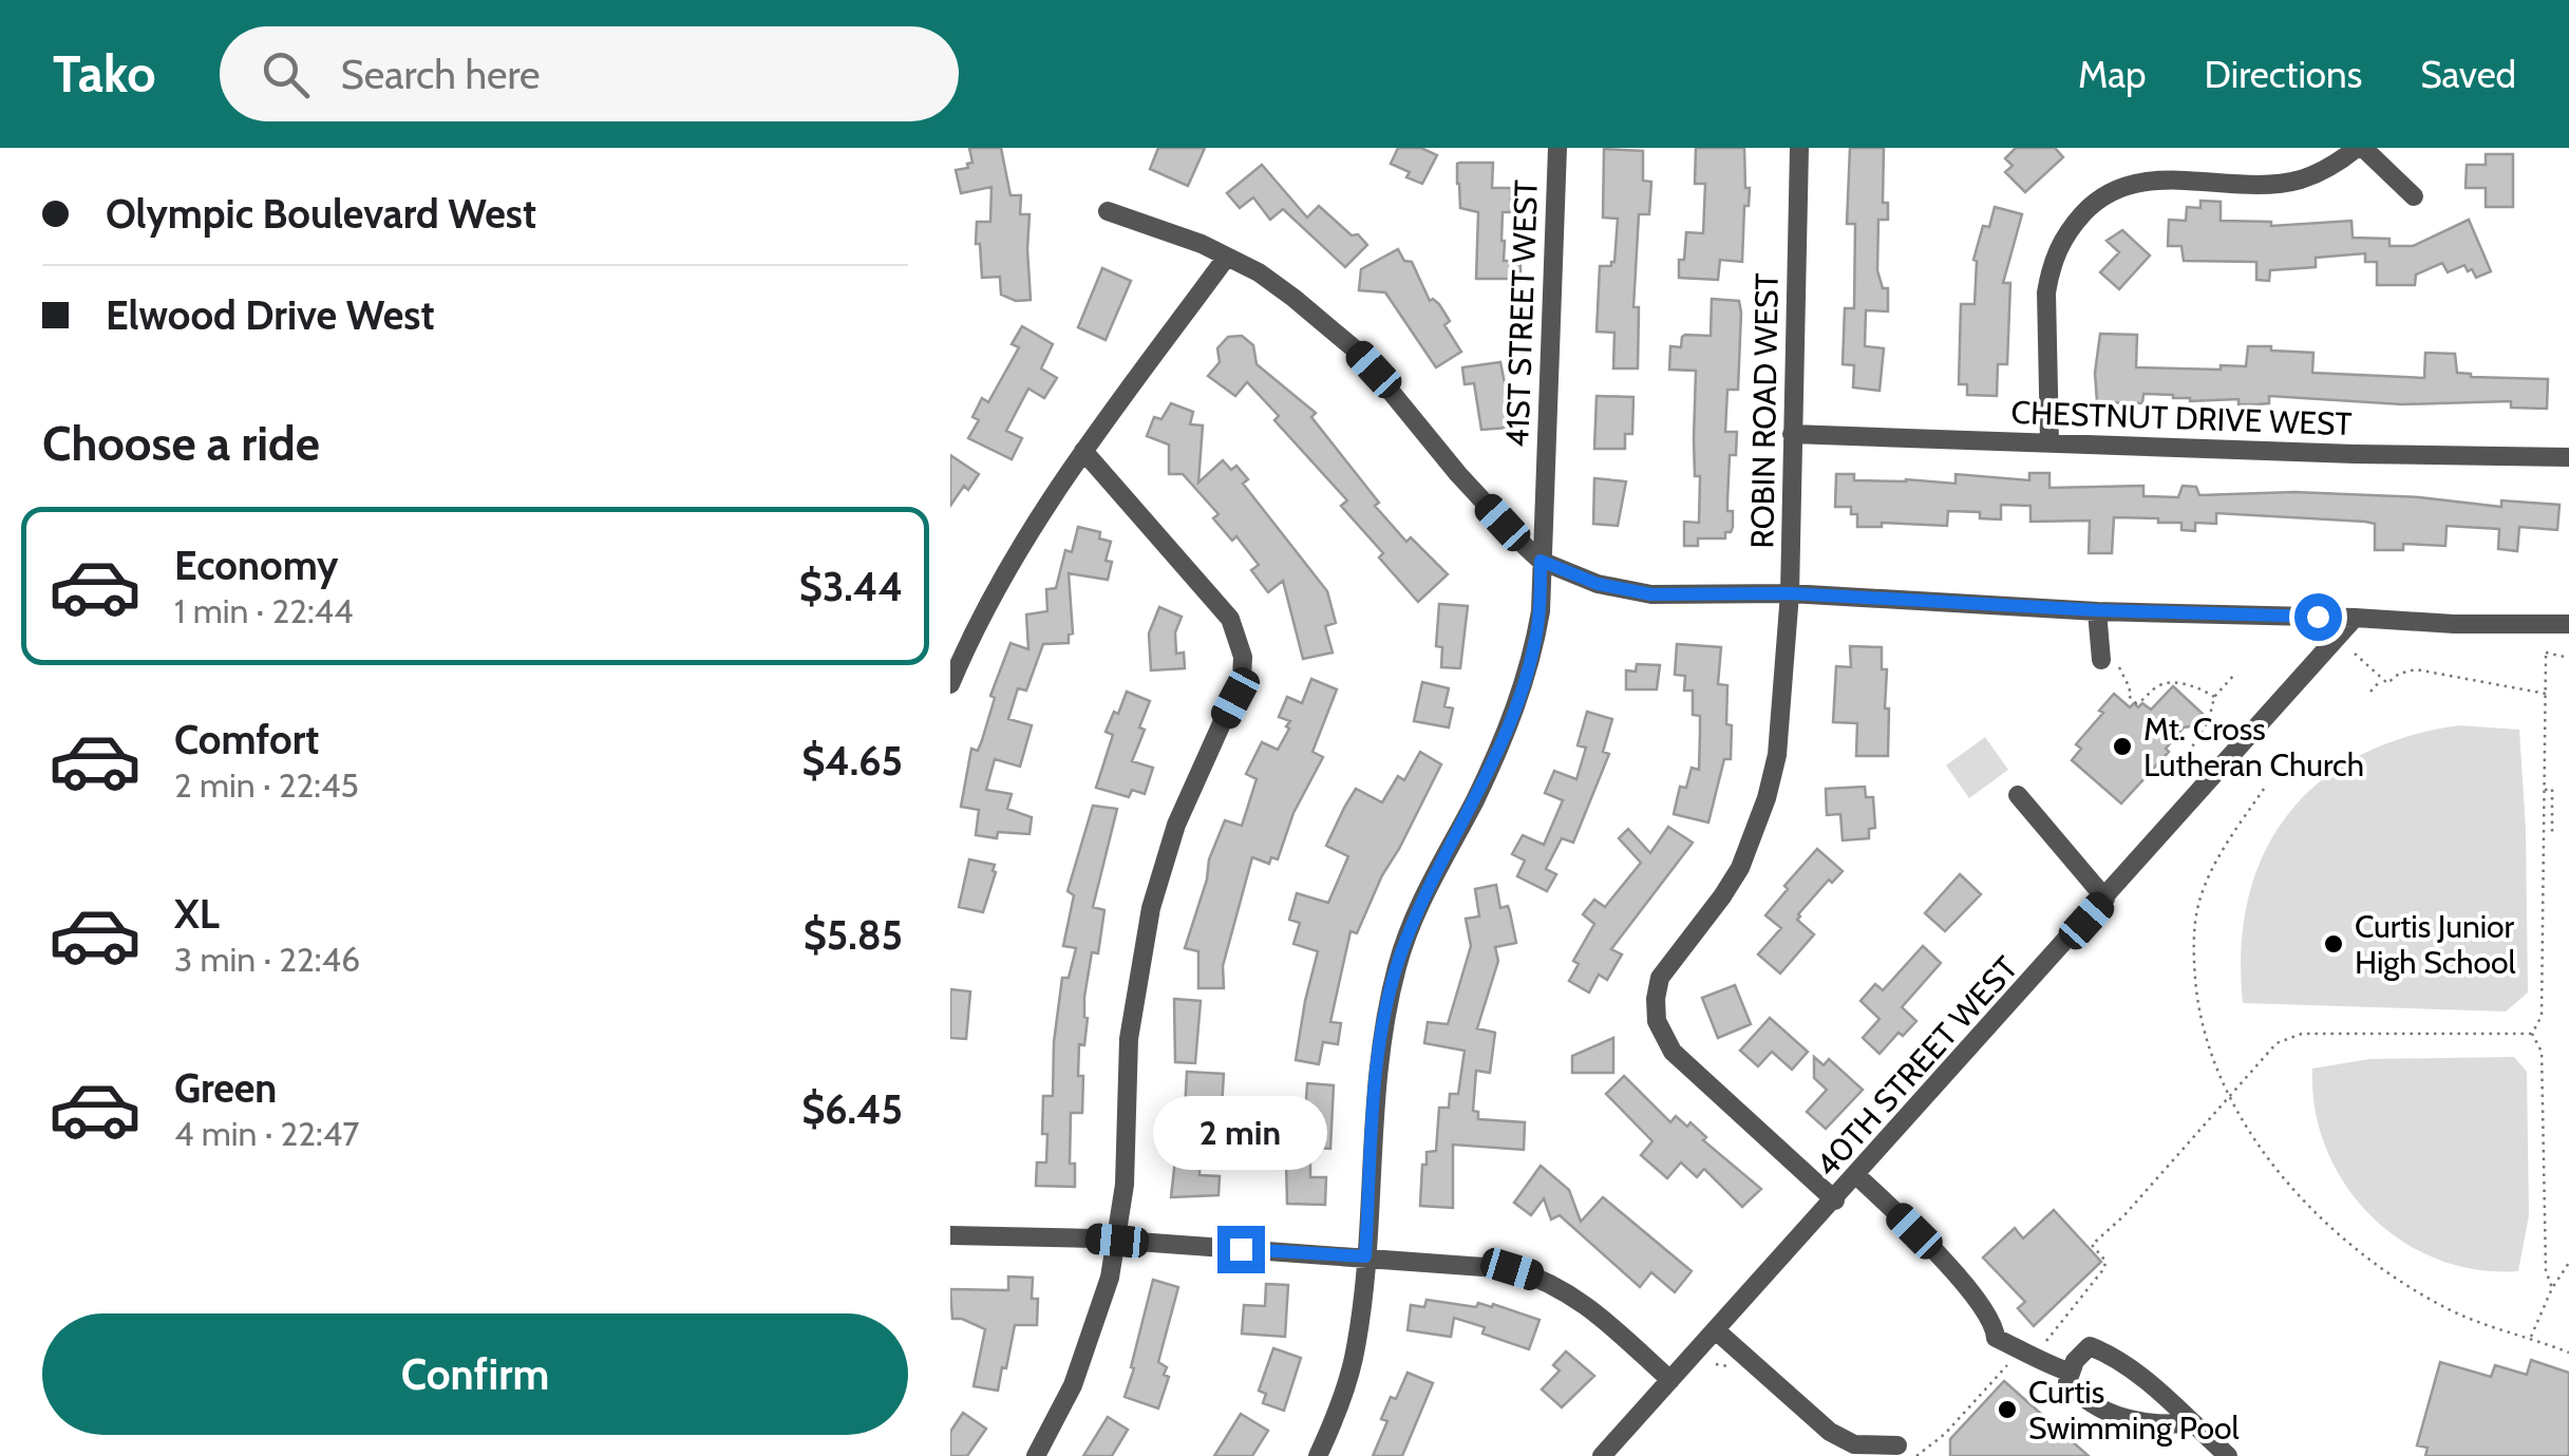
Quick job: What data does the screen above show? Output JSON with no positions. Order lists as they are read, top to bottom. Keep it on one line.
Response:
{"streets":{"street":["41ST STREET WEST","ROBIN ROAD WEST","CHESTNUT DRIVE WEST","40TH STREET WEST"]},"crossings":[["ROBIN ROAD WEST","CHESTNUT DRIVE WEST"],["ROBIN ROAD WEST","40TH STREET WEST"]],"places":["Mt. Cross Lutheran Church","Curtis Junior High School","Curtis Swimming Pool"],"page":{"header":"Tako","search":"Search here","nav":["Map","Directions","Saved"],"banner":["Olympic Boulevard West","Elwood Drive West"],"heading":"Choose a ride","list":[{"name":"Economy","note":"1 min · 22:44","value":"$3.44"},{"name":"Comfort","note":"2 min · 22:45","value":"$4.65"},{"name":"XL","note":"3 min · 22:46","value":"$5.85"},{"name":"Green","note":"4 min · 22:47","value":"$6.45"}],"bubble":"2 min","buttons":"Confirm"}}
